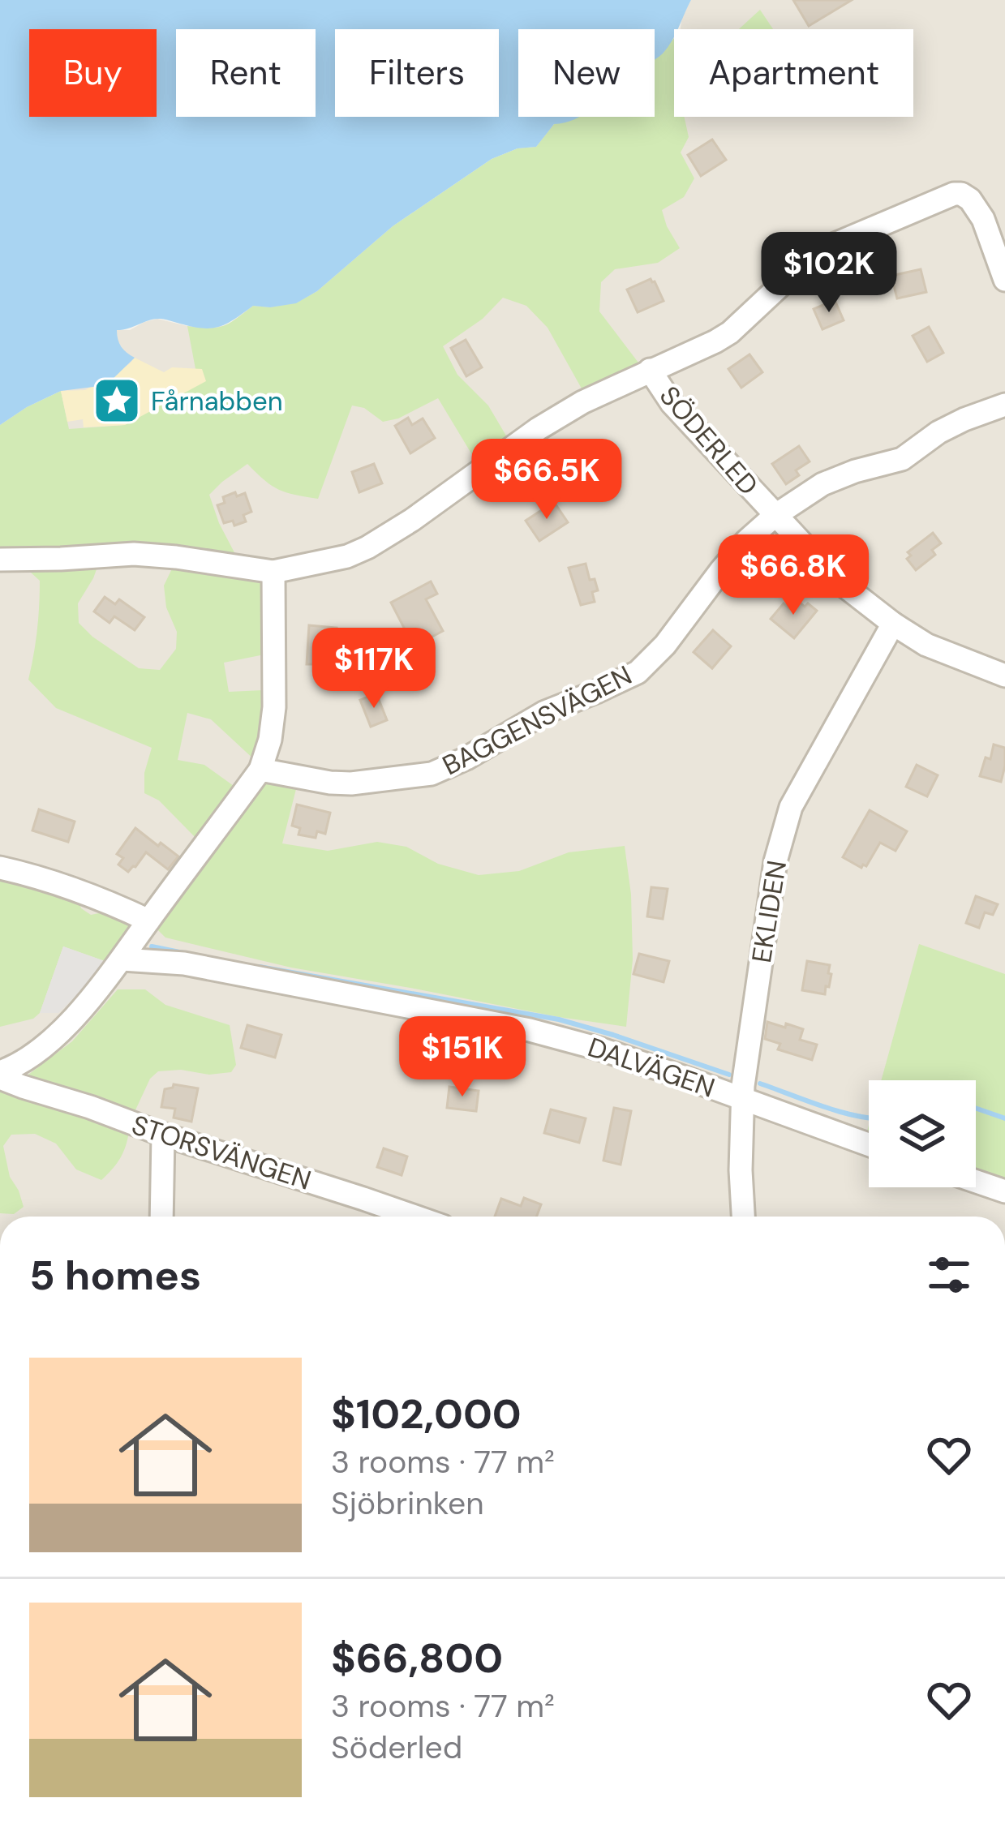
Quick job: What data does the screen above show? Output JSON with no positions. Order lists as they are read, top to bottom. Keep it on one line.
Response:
{"streets":{"street":["SÖDERLED","BAGGENSVÄGEN","EKLIDEN","DALVÄGEN","STORSVÄNGEN"]},"crossings":[["SÖDERLED","BAGGENSVÄGEN"],["SÖDERLED","EKLIDEN"],["EKLIDEN","DALVÄGEN"]],"places":{"place":["Fårnabben"]},"page":{"chip":["Buy","Rent","Filters","New","Apartment"],"price":["$102K","$66.5K","$66.8K","$117K","$151K"],"heading":"5 homes","list":[{"name":"$102,000","note":"3 rooms · 77 m² · Sjöbrinken"},{"name":"$66,800","note":"3 rooms · 77 m² · Söderled"}]}}
